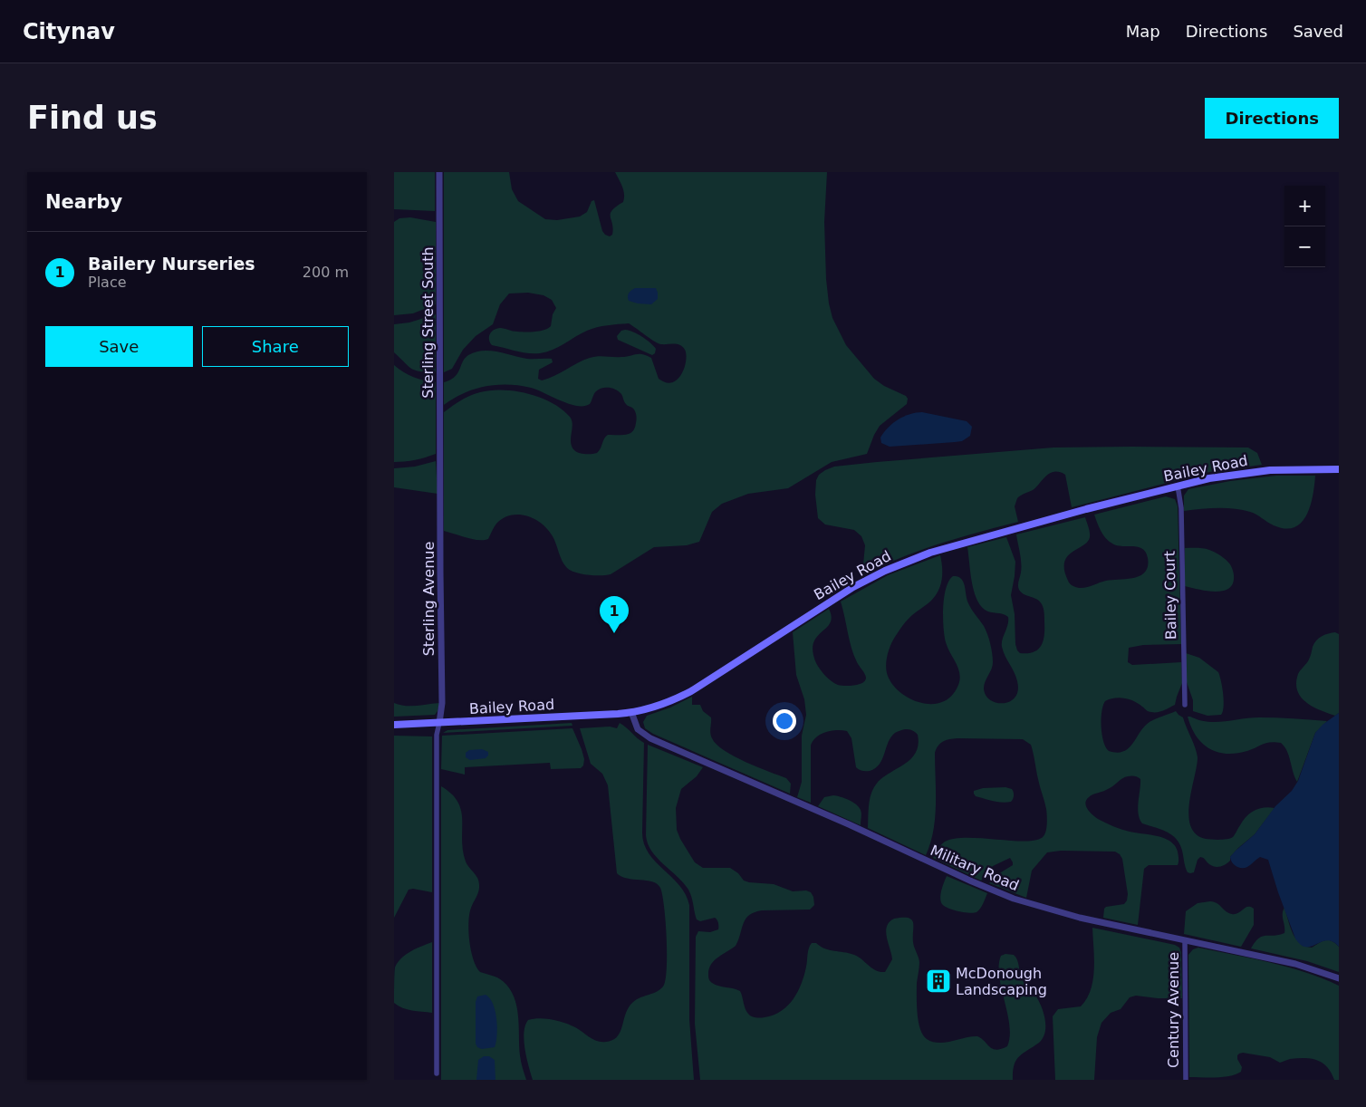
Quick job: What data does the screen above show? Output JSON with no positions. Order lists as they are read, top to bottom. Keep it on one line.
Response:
{"streets":{"main road":["Bailey Road"],"street":["Sterling Street South","Bailey Court","Sterling Avenue","Military Road","Century Avenue"]},"crossings":[["Sterling Street South","Sterling Avenue"],["Bailey Road","Bailey Court"],["Bailey Road","Sterling Avenue"],["Bailey Road","Military Road"],["Military Road","Century Avenue"]],"places":{"building":["McDonough Landscaping"]},"page":{"header":"Citynav","nav":["Map","Directions","Saved"],"buttons":["Directions",["Save","Share"]],"title":"Find us","heading":"Nearby","map_buttons":["+","−"],"list":[{"mark":"1","name":"Bailery Nurseries","note":"Place","value":"200 m"}],"pins":"1"}}
